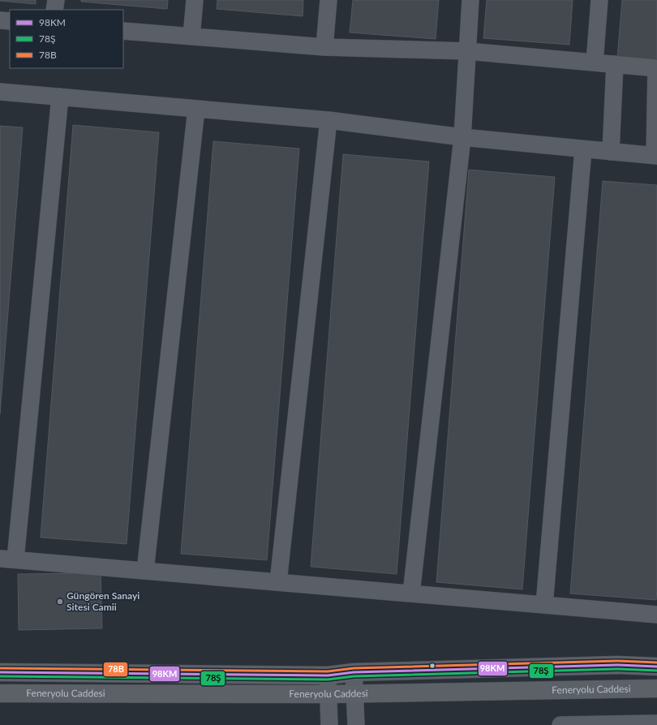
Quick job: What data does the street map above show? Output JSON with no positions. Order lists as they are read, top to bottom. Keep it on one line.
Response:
{"streets":{"main road":["Feneryolu Caddesi"]},"places":["Güngören Sanayi Sitesi Camii"],"lines":["transit line 78B","transit line 98KM","transit line 78Ş"],"legend":["98KM","78Ş","78B"]}
